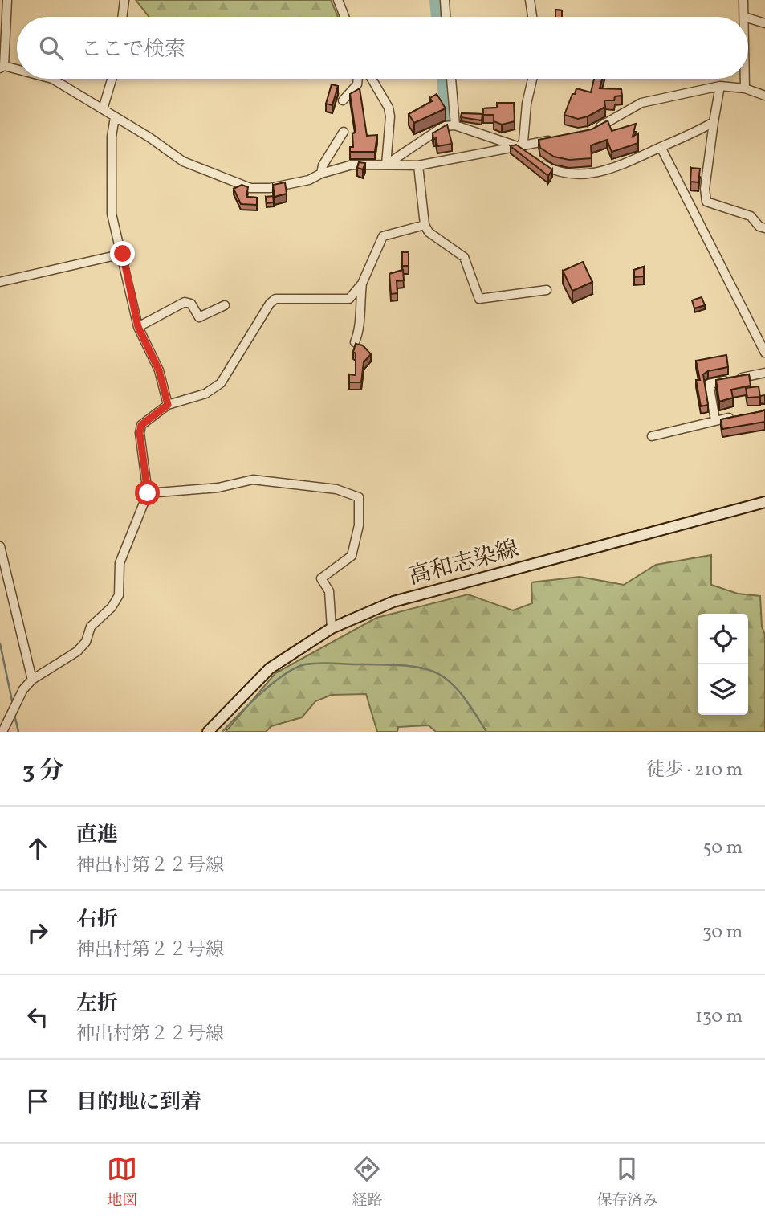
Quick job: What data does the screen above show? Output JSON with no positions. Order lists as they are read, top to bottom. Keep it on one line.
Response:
{"streets":{"street":["高和志染線"]},"page":{"search":"ここで検索","heading":["3 分","徒歩 · 210 m"],"list":[["直進","神出村第２２号線","50 m"],["右折","神出村第２２号線","30 m"],["左折","神出村第２２号線","130 m"],"目的地に到着"],"nav":["地図","経路","保存済み"]}}
